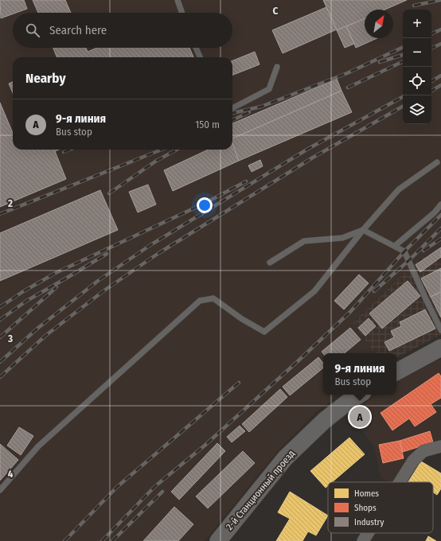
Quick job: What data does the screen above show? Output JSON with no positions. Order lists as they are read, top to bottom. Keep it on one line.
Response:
{"streets":{"main road":["2-й Станционный проезд"]},"legend":["Homes","Shops","Industry"],"north":"top right","page":{"map_buttons":["+","−"],"search":"Search here","heading":"Nearby","list":[{"mark":"A","name":"9-я линия","note":"Bus stop","value":"150 m"}],"popup":["9-я линия","Bus stop"],"pins":"A"},"grid":{"columns":["C"],"rows":["2","3","4"]}}
